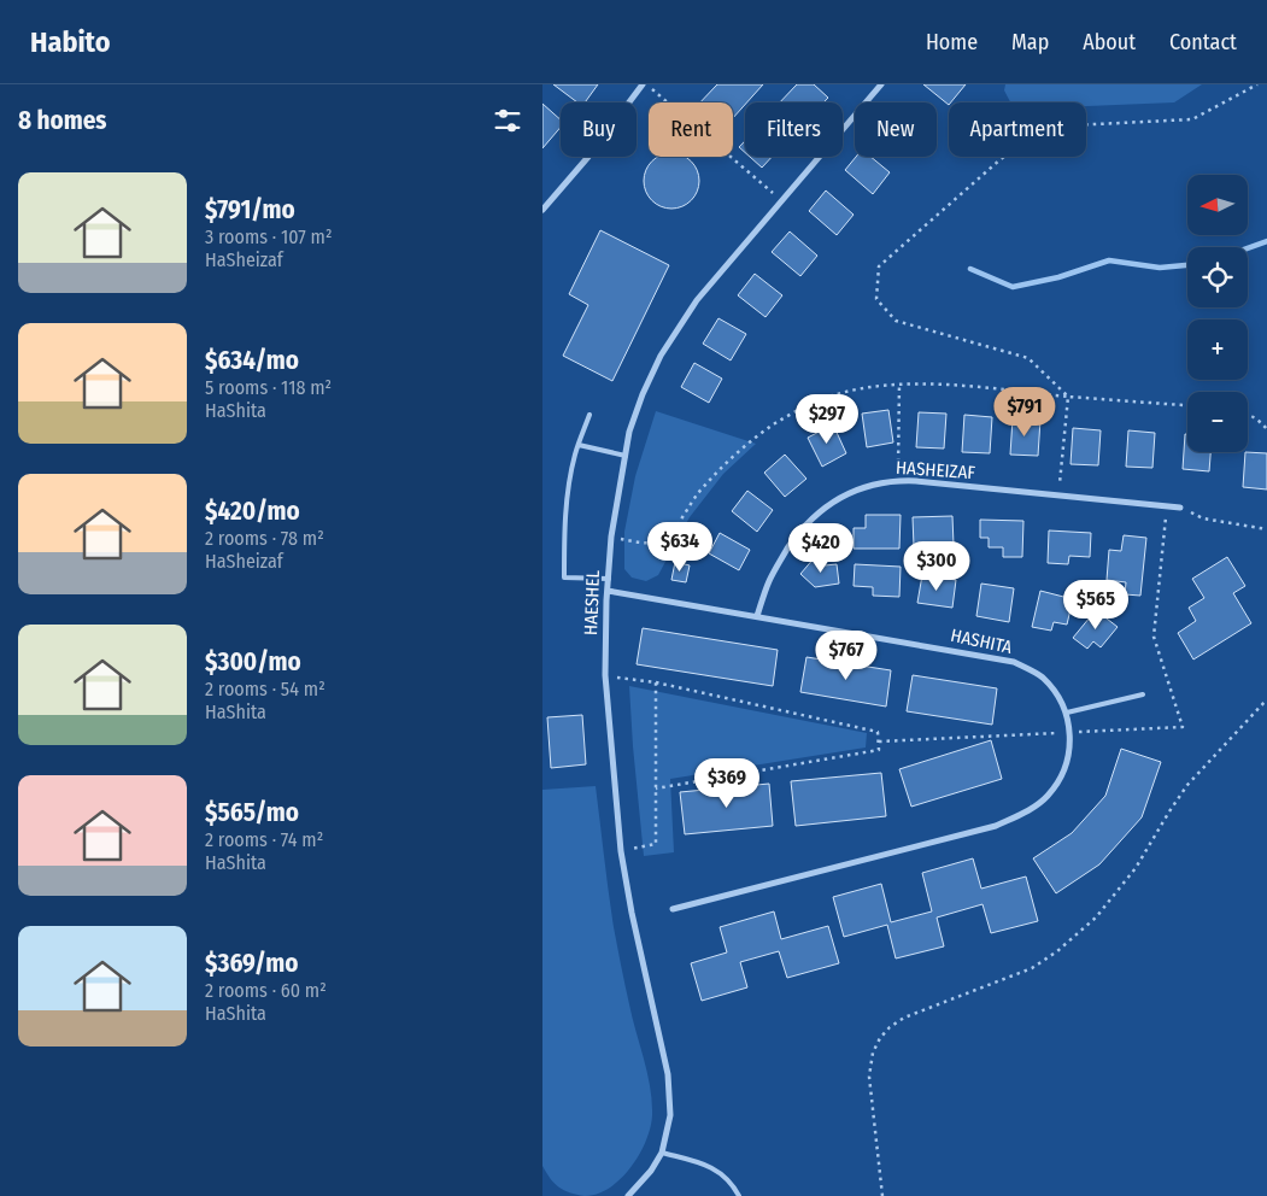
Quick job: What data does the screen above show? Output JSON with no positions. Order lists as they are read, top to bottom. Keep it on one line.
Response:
{"streets":{"street":["HASHEIZAF","HAESHEL","HASHITA"]},"crossings":[["HASHEIZAF","HASHITA"],["HAESHEL","HASHITA"]],"north":"left","page":{"header":"Habito","nav":["Home","Map","About","Contact"],"heading":"8 homes","chip":["Buy","Rent","Filters","New","Apartment"],"list":[{"name":"$791/mo","note":"3 rooms · 107 m² · HaSheizaf"},{"name":"$634/mo","note":"5 rooms · 118 m² · HaShita"},{"name":"$420/mo","note":"2 rooms · 78 m² · HaSheizaf"},{"name":"$300/mo","note":"2 rooms · 54 m² · HaShita"},{"name":"$565/mo","note":"2 rooms · 74 m² · HaShita"},{"name":"$369/mo","note":"2 rooms · 60 m² · HaShita"}],"map_buttons":["+","−"],"price":["$791","$297","$634","$420","$300","$565","$767","$369"]}}
